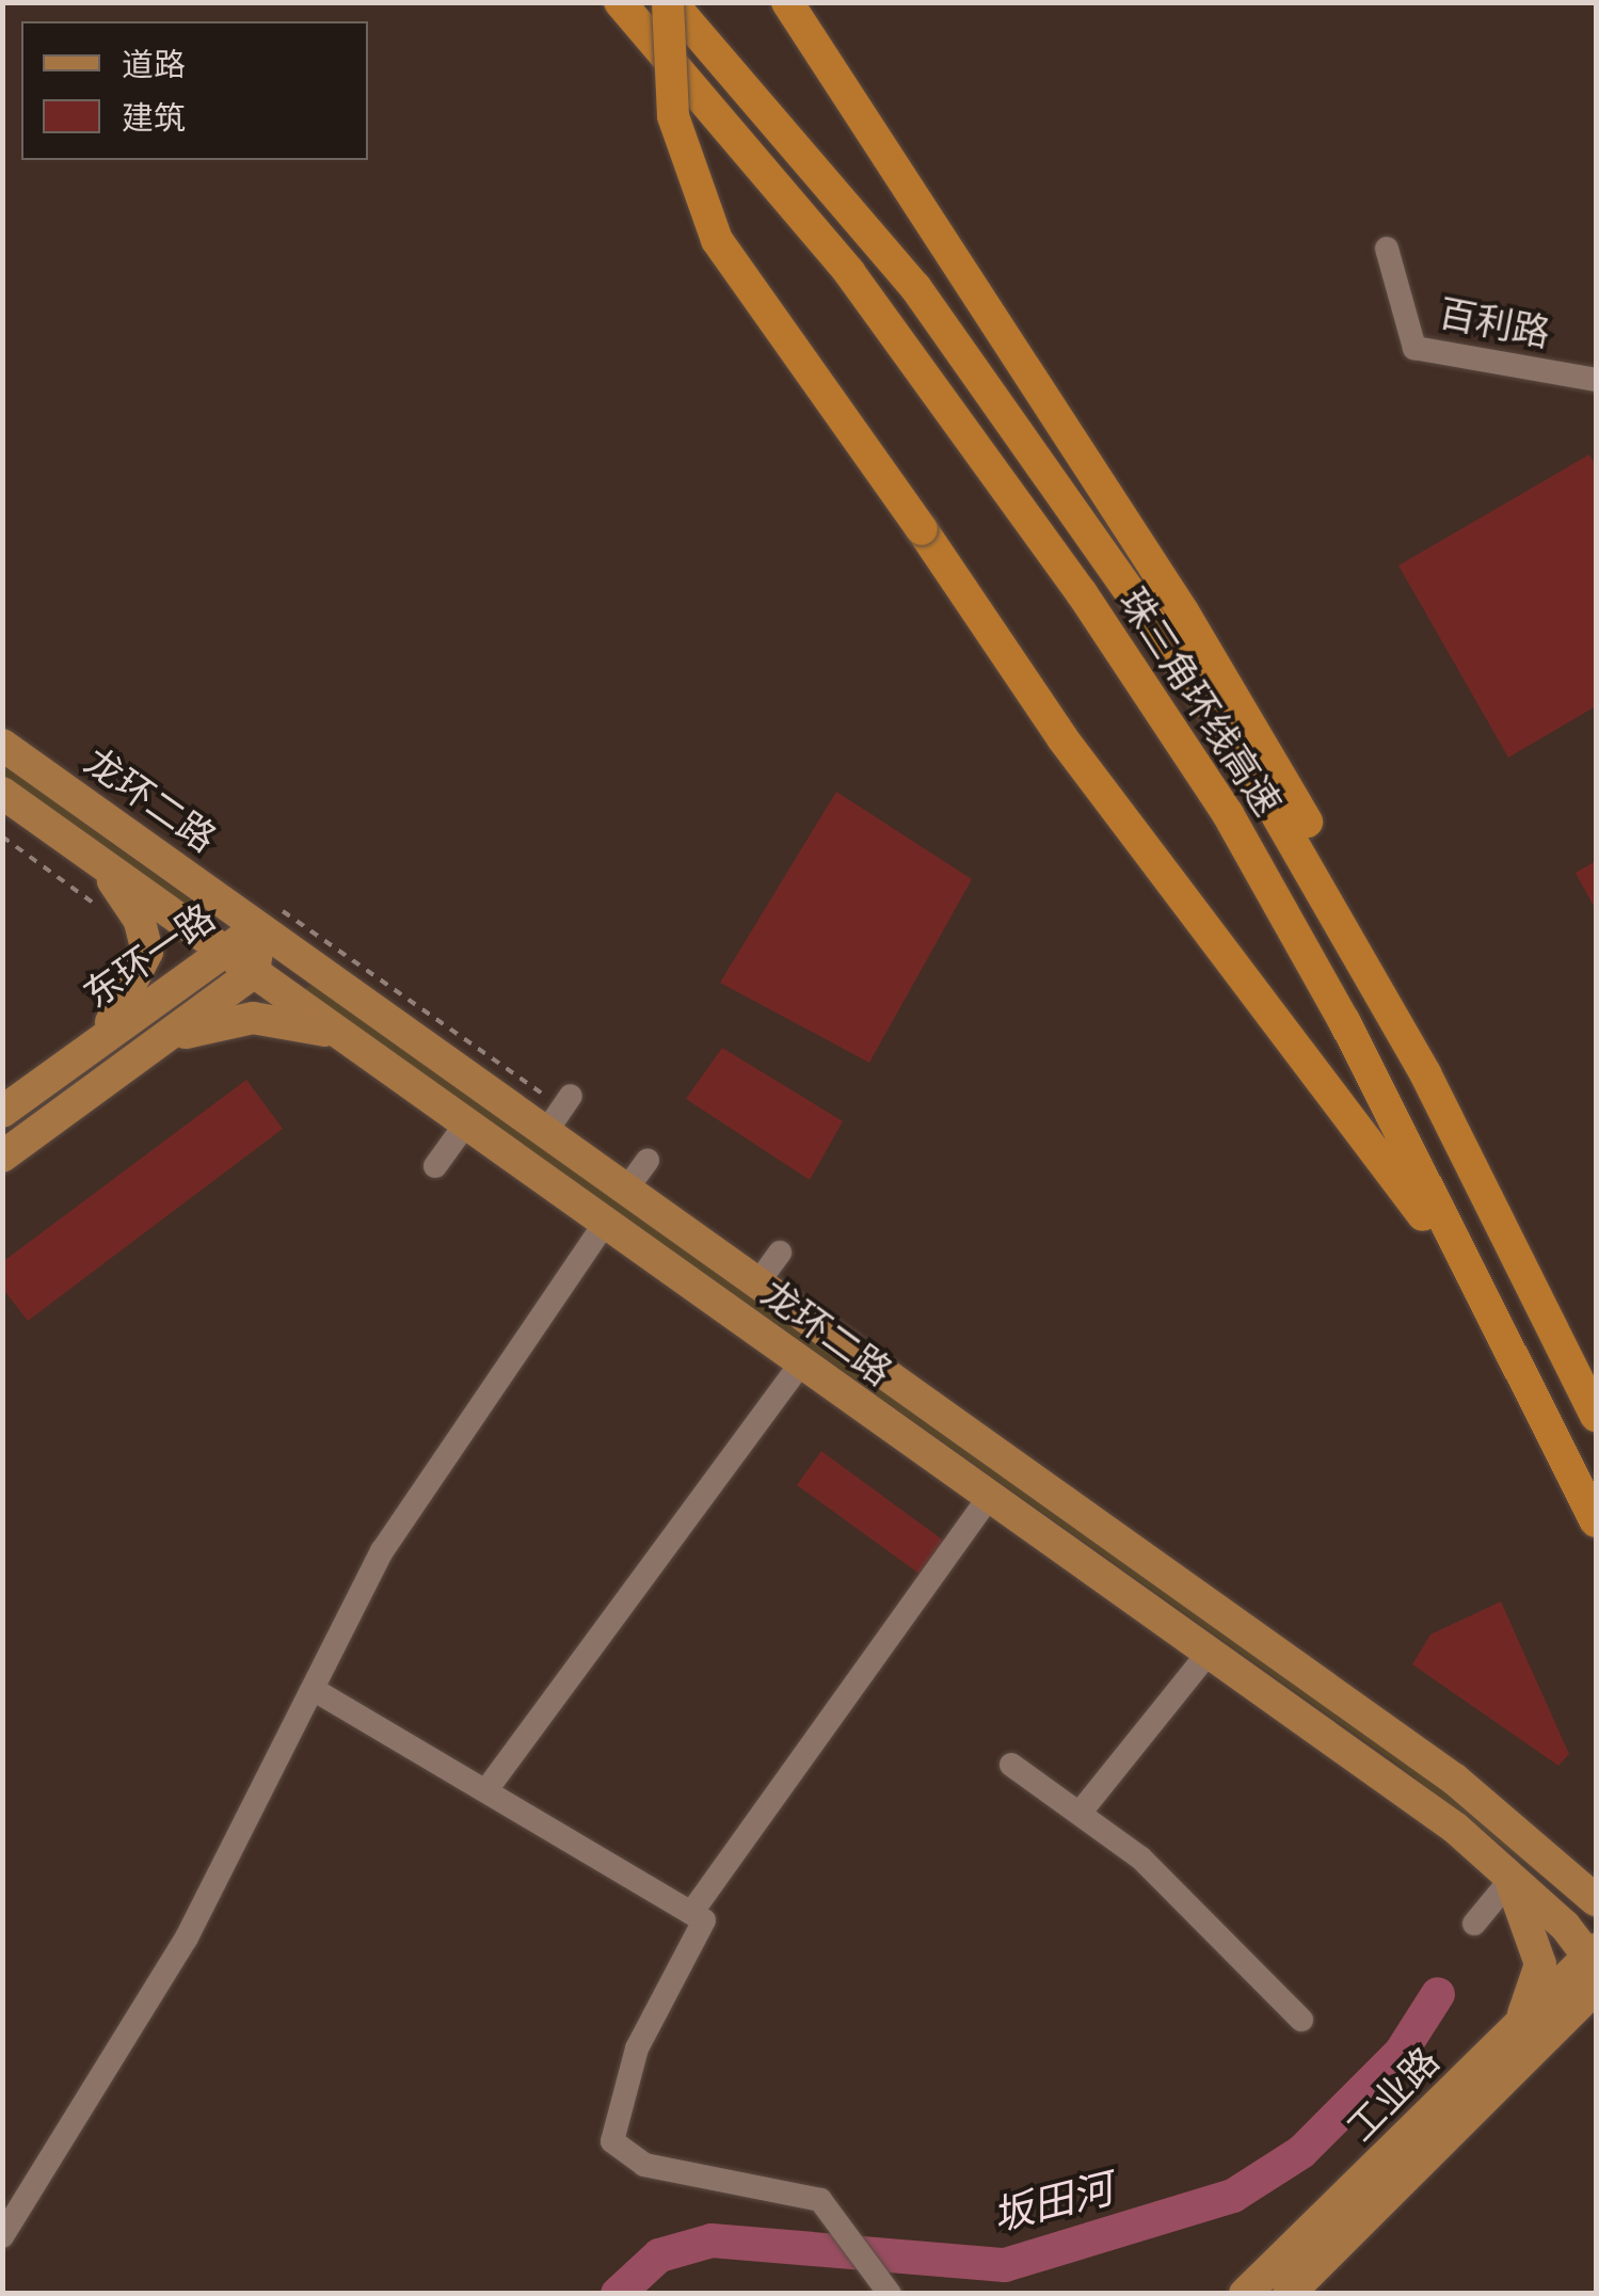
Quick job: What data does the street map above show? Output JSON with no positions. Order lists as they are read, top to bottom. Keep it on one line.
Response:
{"streets":{"highway":["珠三角环线高速"],"main road":["龙环二路","东环一路","工业路"],"street":["百利路"]},"crossings":[["龙环二路","东环一路"],["龙环二路","工业路"]],"water":["坂田河"],"legend":["道路","建筑"]}
